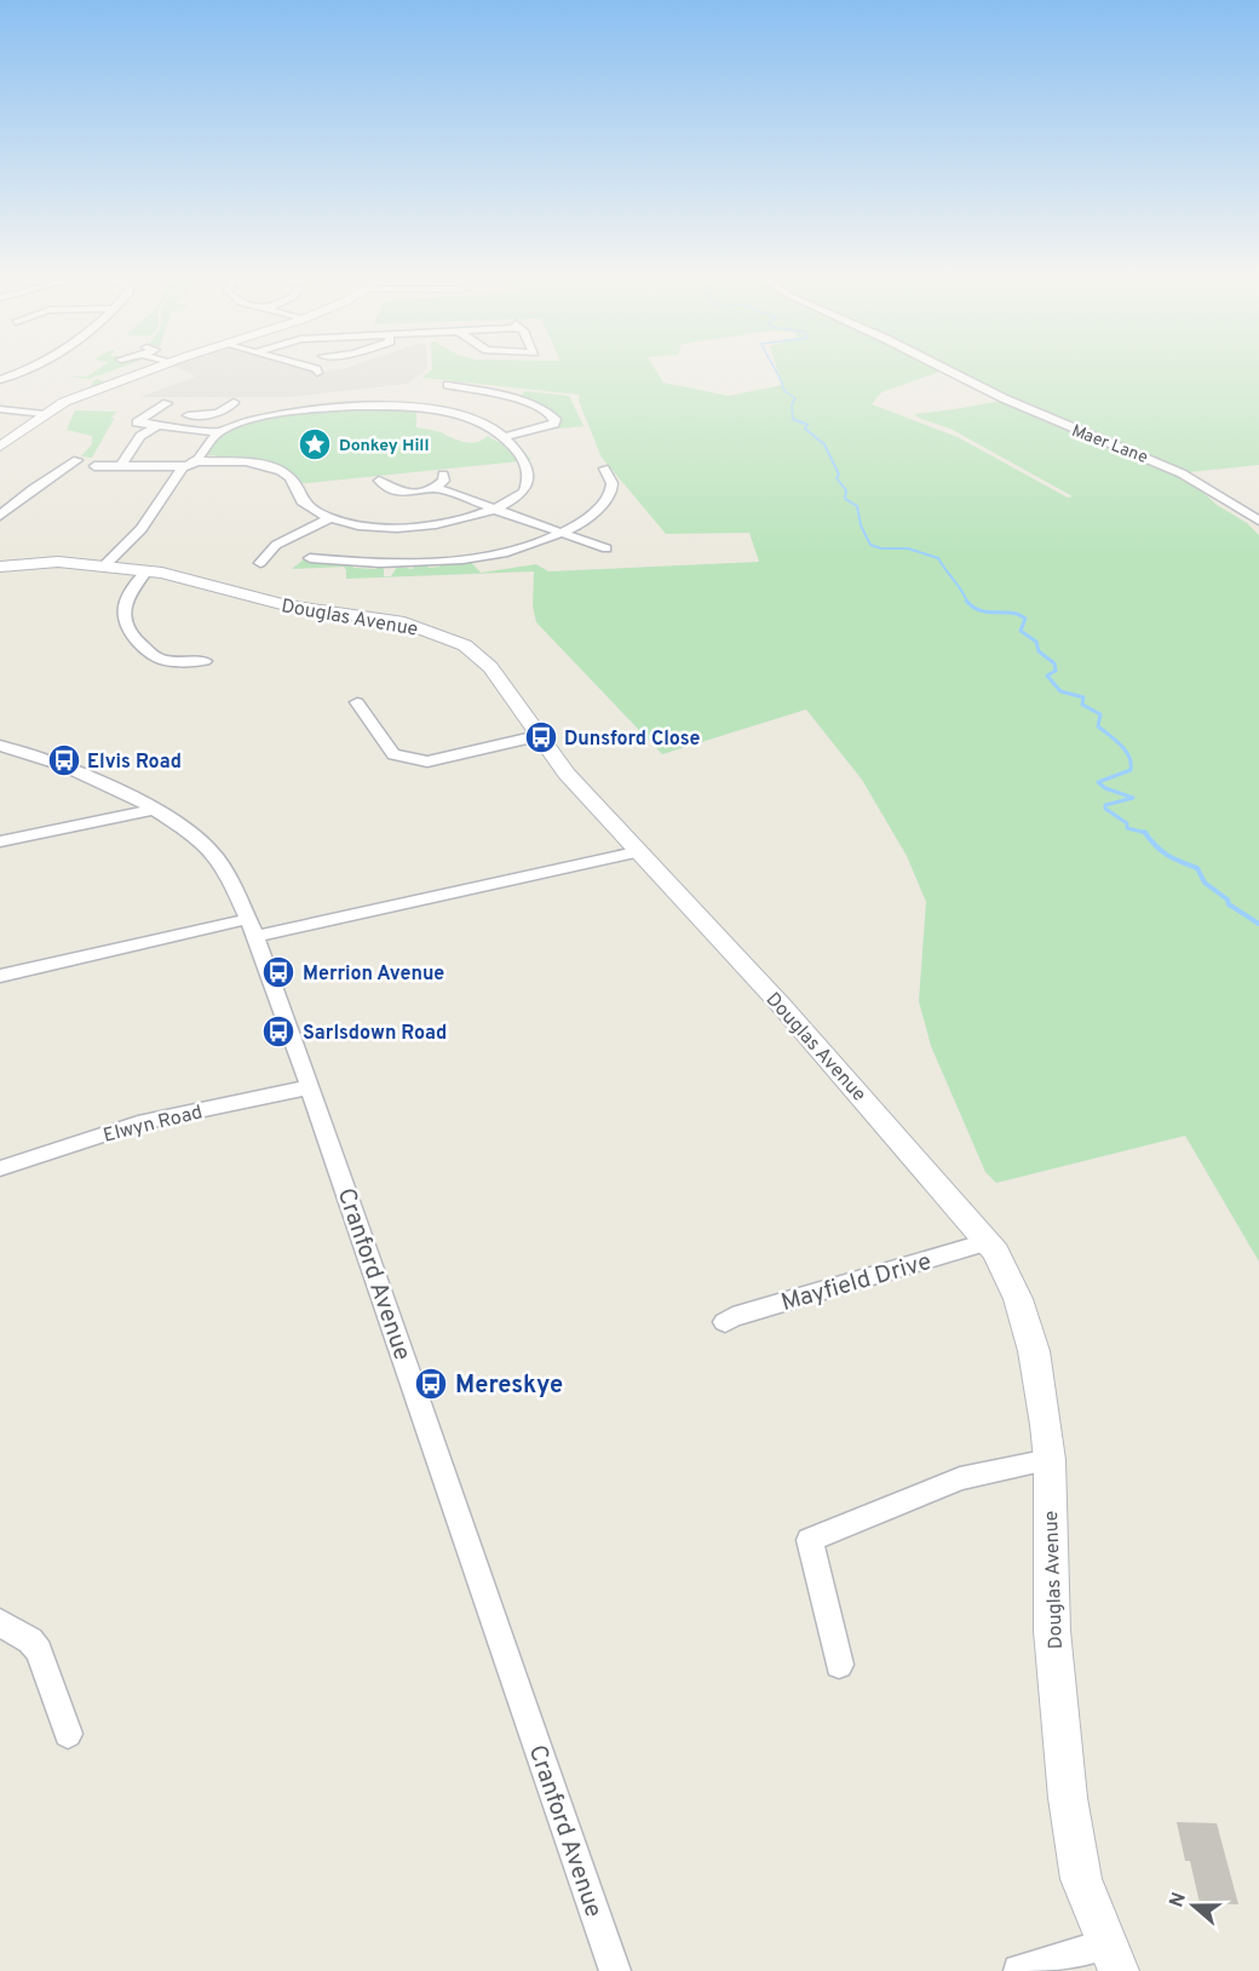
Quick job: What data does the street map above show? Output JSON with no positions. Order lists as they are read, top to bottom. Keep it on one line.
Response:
{"streets":{"street":["Maer Lane","Douglas Avenue","Elwyn Road","Cranford Avenue","Mayfield Drive"]},"crossings":[["Douglas Avenue","Mayfield Drive"],["Elwyn Road","Cranford Avenue"]],"places":{"place":["Donkey Hill"],"bus stop":["Dunsford Close","Elvis Road","Merrion Avenue","Sarlsdown Road","Mereskye"]},"north":"left"}
